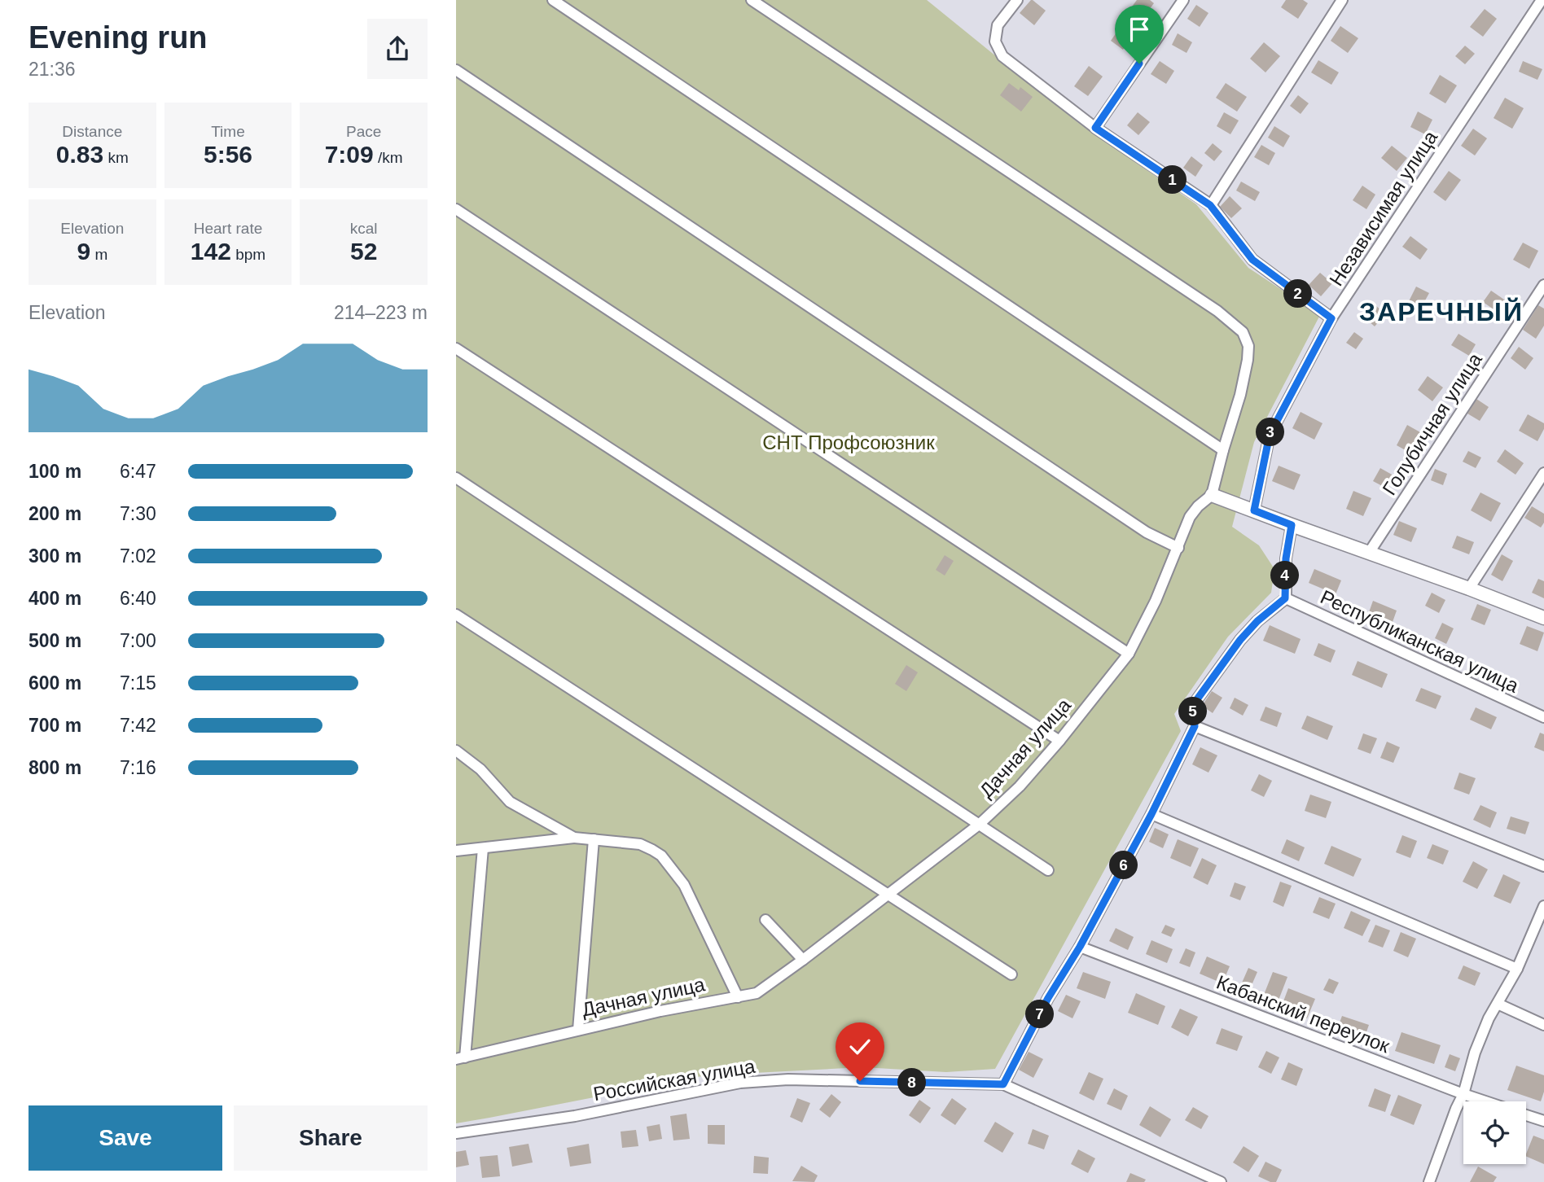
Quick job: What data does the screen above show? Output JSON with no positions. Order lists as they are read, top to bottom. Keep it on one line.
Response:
{"streets":{"street":["Независимая улица","Голубичная улица","Республиканская улица","Дачная улица","Кабанский переулок","Российская улица"]},"districts":["ЗАРЕЧНЫЙ"],"parks":["СНТ Профсоюзник"],"page":{"heading":["Evening run","21:36"],"stats":[["Distance","0.83 km"],["Time","5:56"],["Pace","7:09 /km"],["Elevation","9 m"],["Heart rate","142 bpm"],["kcal","52"]],"pins":["1","2","3","4","5","6","7","8"],"chart":["Elevation","214–223 m"],"list":[{"name":"100 m","note":"6:47"},{"name":"200 m","note":"7:30"},{"name":"300 m","note":"7:02"},{"name":"400 m","note":"6:40"},{"name":"500 m","note":"7:00"},{"name":"600 m","note":"7:15"},{"name":"700 m","note":"7:42"},{"name":"800 m","note":"7:16"}],"buttons":["Save","Share"]}}
